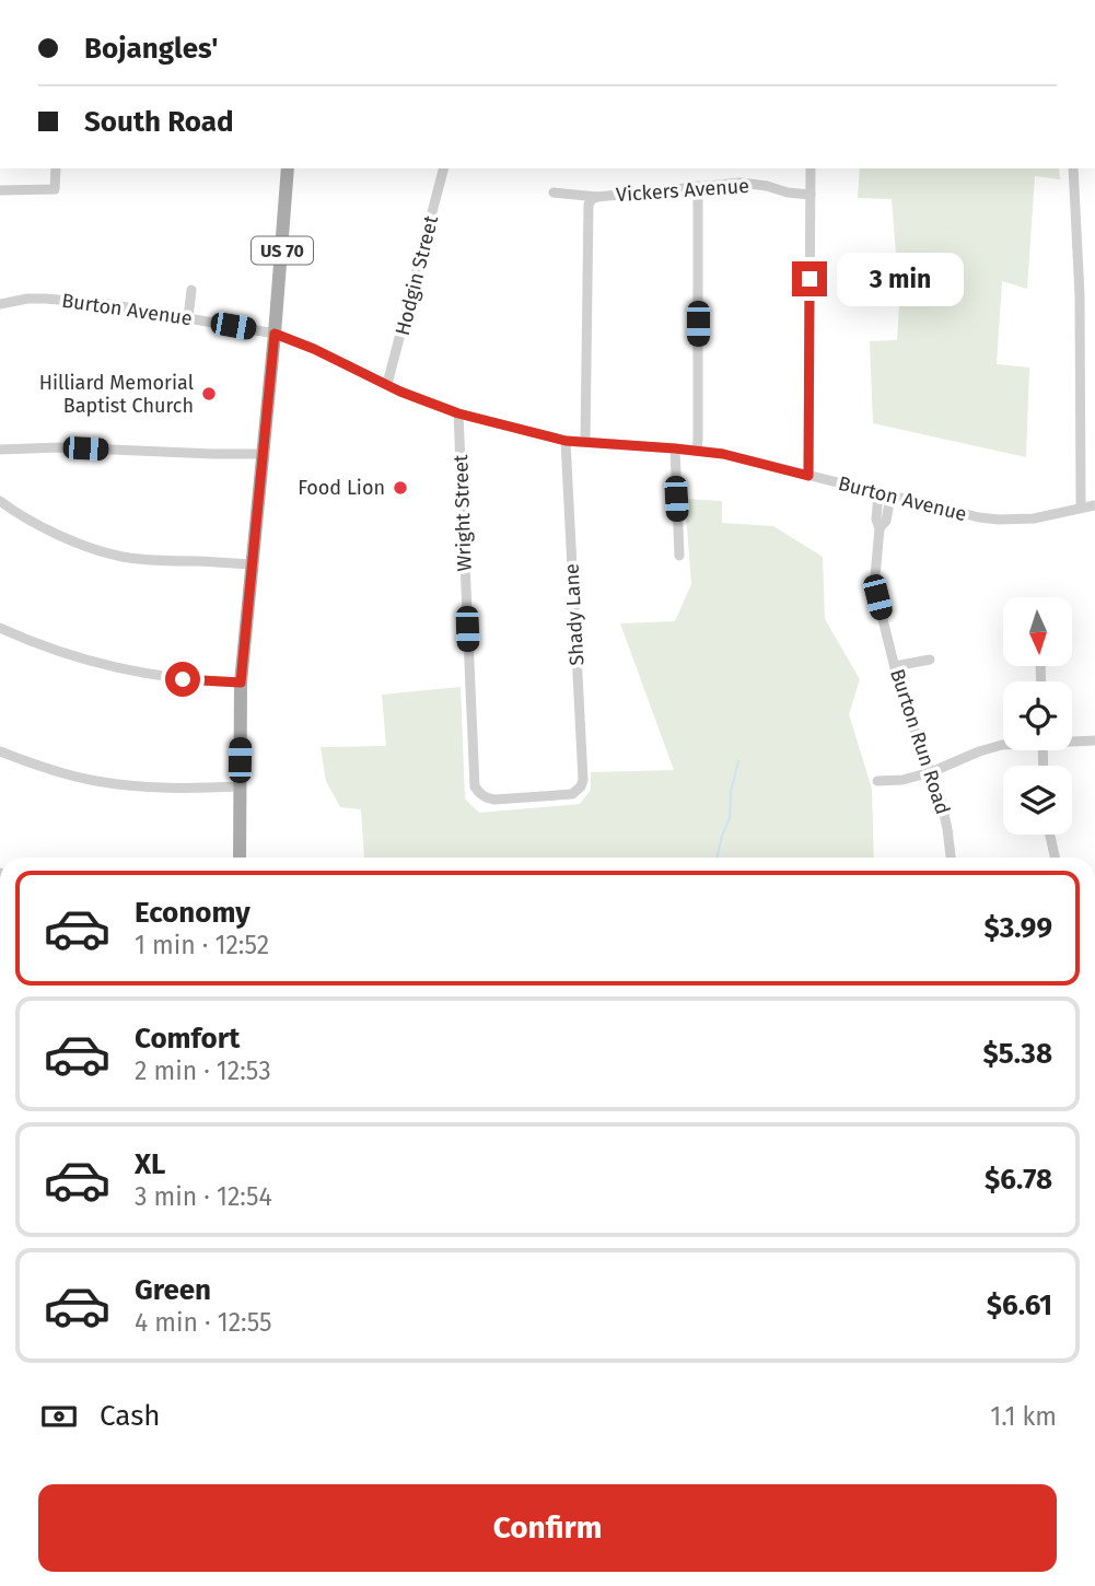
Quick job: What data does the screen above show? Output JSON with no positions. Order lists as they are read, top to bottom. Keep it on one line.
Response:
{"streets":{"main road":["US 70"],"street":["Vickers Avenue","Hodgin Street","Burton Avenue","Wright Street","Shady Lane","Burton Run Road"]},"crossings":[["US 70","Burton Avenue"],["Hodgin Street","Burton Avenue"],["Burton Avenue","Wright Street"],["Burton Avenue","Shady Lane"],["Burton Avenue","Burton Run Road"],["Wright Street","Shady Lane"]],"places":["Hilliard Memorial Baptist Church","Food Lion"],"north":"bottom","page":{"banner":["Bojangles'","South Road"],"bubble":"3 min","list":[{"name":"Economy","note":"1 min · 12:52","value":"$3.99"},{"name":"Comfort","note":"2 min · 12:53","value":"$5.38"},{"name":"XL","note":"3 min · 12:54","value":"$6.78"},{"name":"Green","note":"4 min · 12:55","value":"$6.61"}],"pay":["Cash","1.1 km"],"buttons":"Confirm"}}
